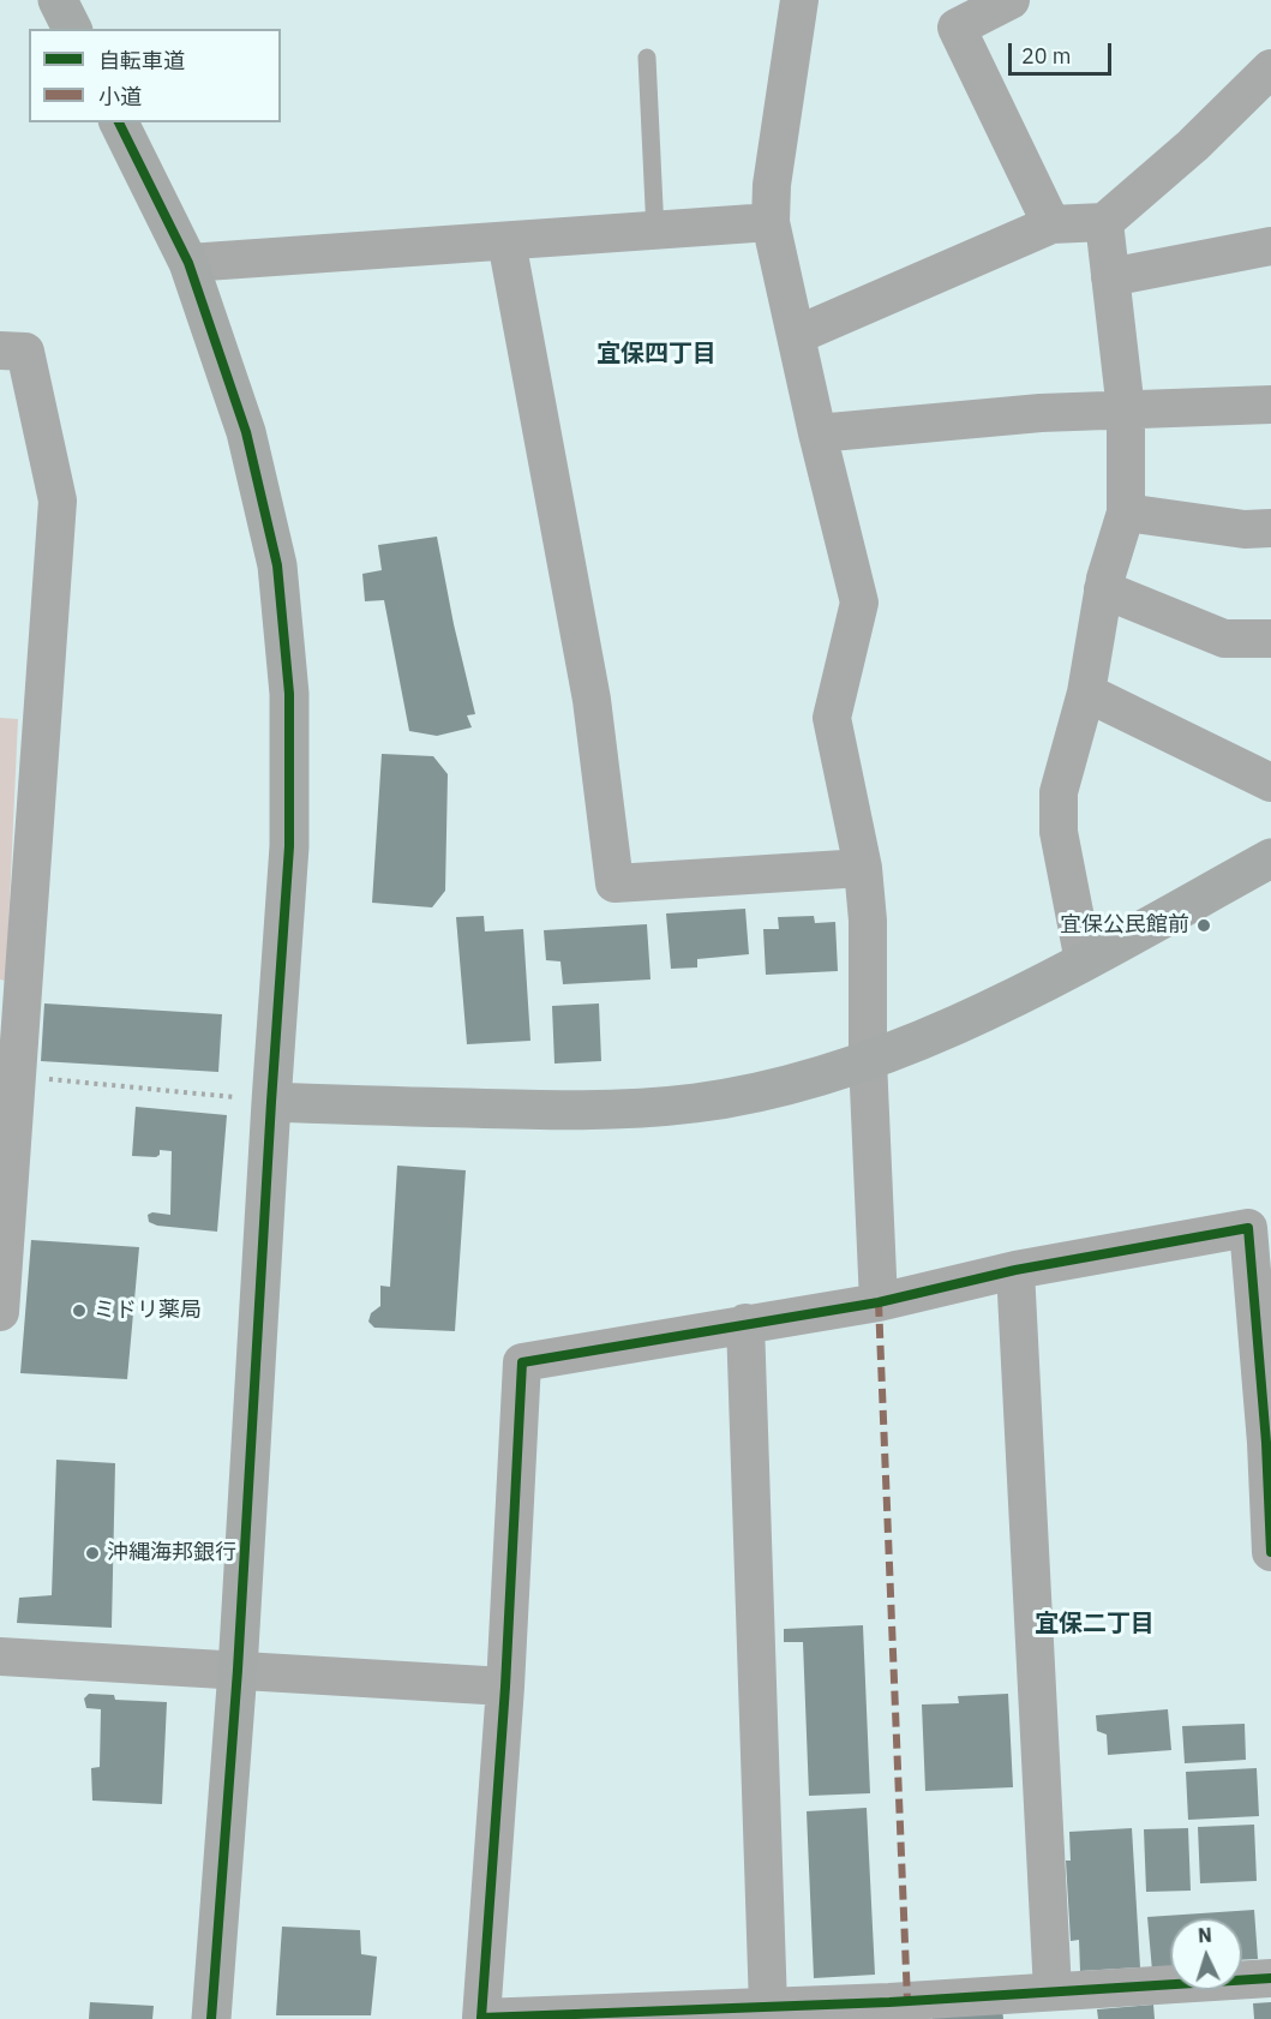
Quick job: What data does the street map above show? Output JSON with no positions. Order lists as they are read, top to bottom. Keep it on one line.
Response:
{"districts":["宜保四丁目","宜保二丁目"],"places":["宜保公民館前","ミドリ薬局","沖縄海邦銀行"],"legend":["自転車道","小道"],"scale_bar":"20 m","north":"top"}
